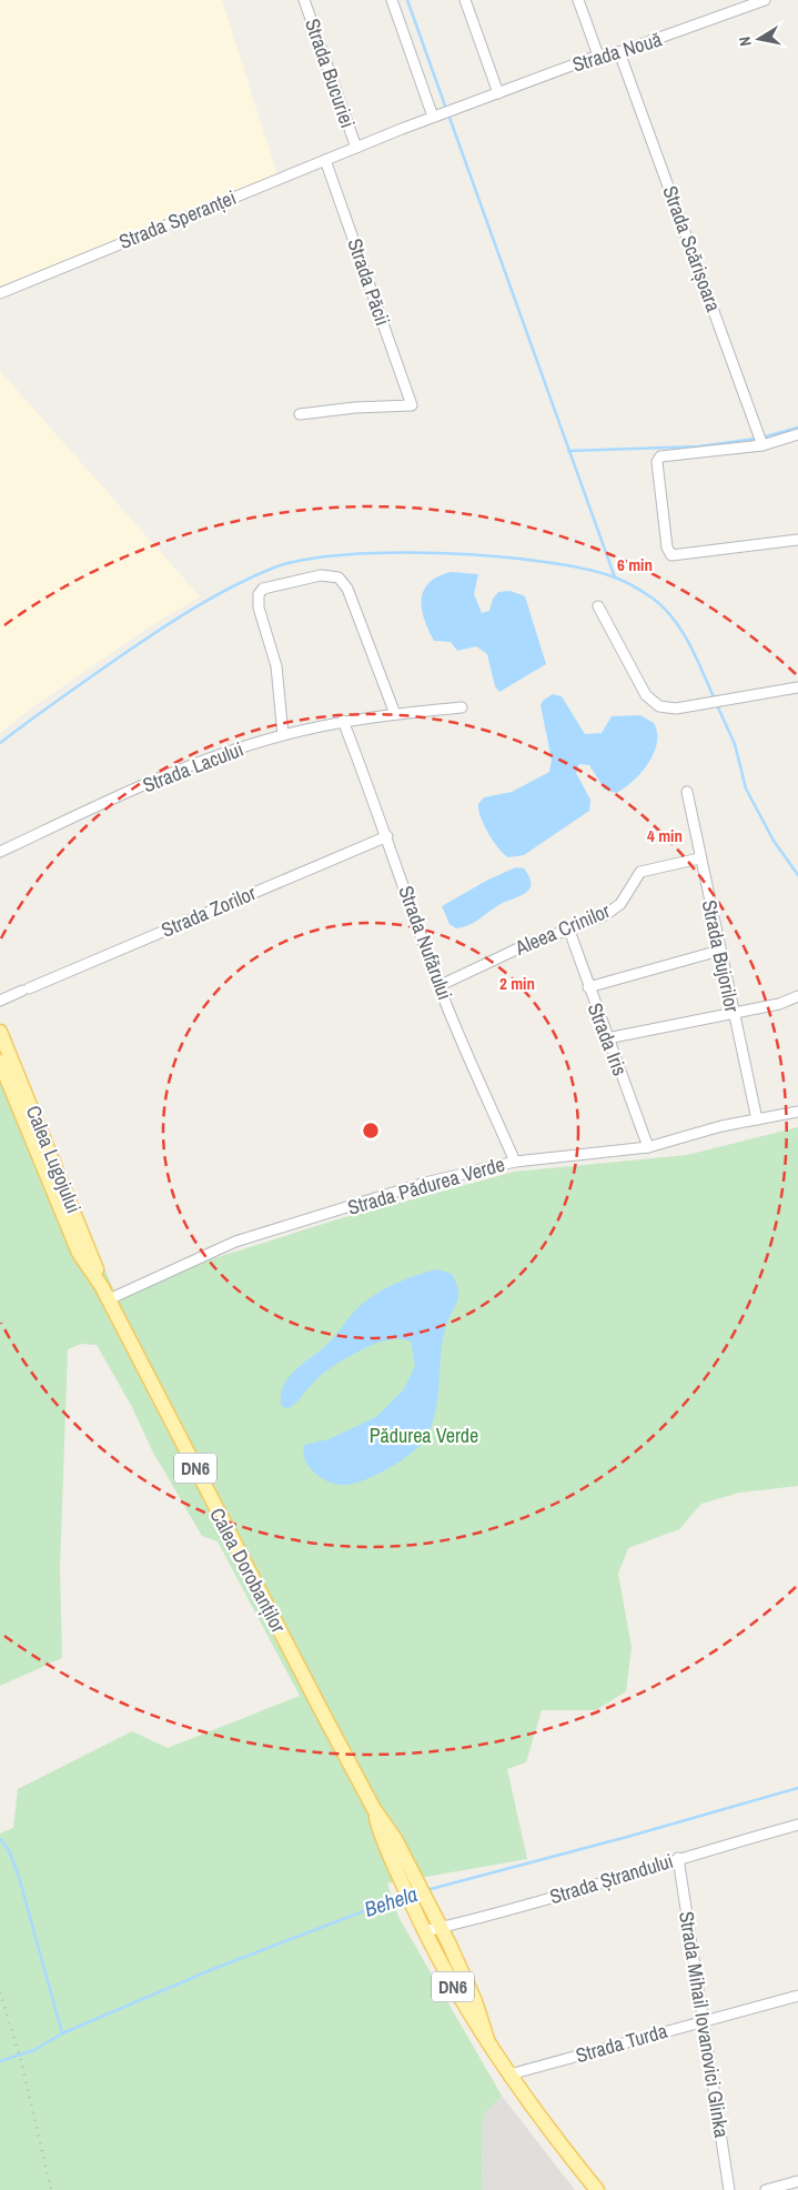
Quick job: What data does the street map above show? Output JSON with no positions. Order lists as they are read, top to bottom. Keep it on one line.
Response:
{"streets":{"main road":["Calea Lugojului","DN6","Calea Dorobanților"],"street":["Strada Nouă","Strada Bucuriei","Strada Speranței","Strada Scărișoara","Strada Păcii","Strada Lacului","Strada Zorilor","Aleea Crinilor","Strada Nufărului","Strada Bujorilor","Strada Iris","Strada Pădurea Verde","Strada Ștrandului","Strada Mihail Iovanovici Glinka","Strada Turda"]},"crossings":[["Strada Nouă","Strada Speranței"],["Strada Nouă","Strada Scărișoara"],["Strada Bucuriei","Strada Speranței"],["Strada Speranței","Strada Păcii"],["Strada Lacului","Strada Nufărului"],["Strada Zorilor","Strada Nufărului"],["Aleea Crinilor","Strada Nufărului"],["Aleea Crinilor","Strada Bujorilor"],["Aleea Crinilor","Strada Iris"],["Strada Nufărului","Strada Pădurea Verde"],["Strada Bujorilor","Strada Pădurea Verde"],["Strada Iris","Strada Pădurea Verde"],["Calea Lugojului","Strada Pădurea Verde"],["Calea Lugojului","Calea Dorobanților"],["Strada Pădurea Verde","Calea Dorobanților"],["Calea Dorobanților","Strada Ștrandului"],["Calea Dorobanților","Strada Turda"],["Strada Ștrandului","Strada Mihail Iovanovici Glinka"],["Strada Mihail Iovanovici Glinka","Strada Turda"]],"water":["Behela"],"parks":["Pădurea Verde"],"north":"left","rings":["6 min","4 min","2 min"]}
